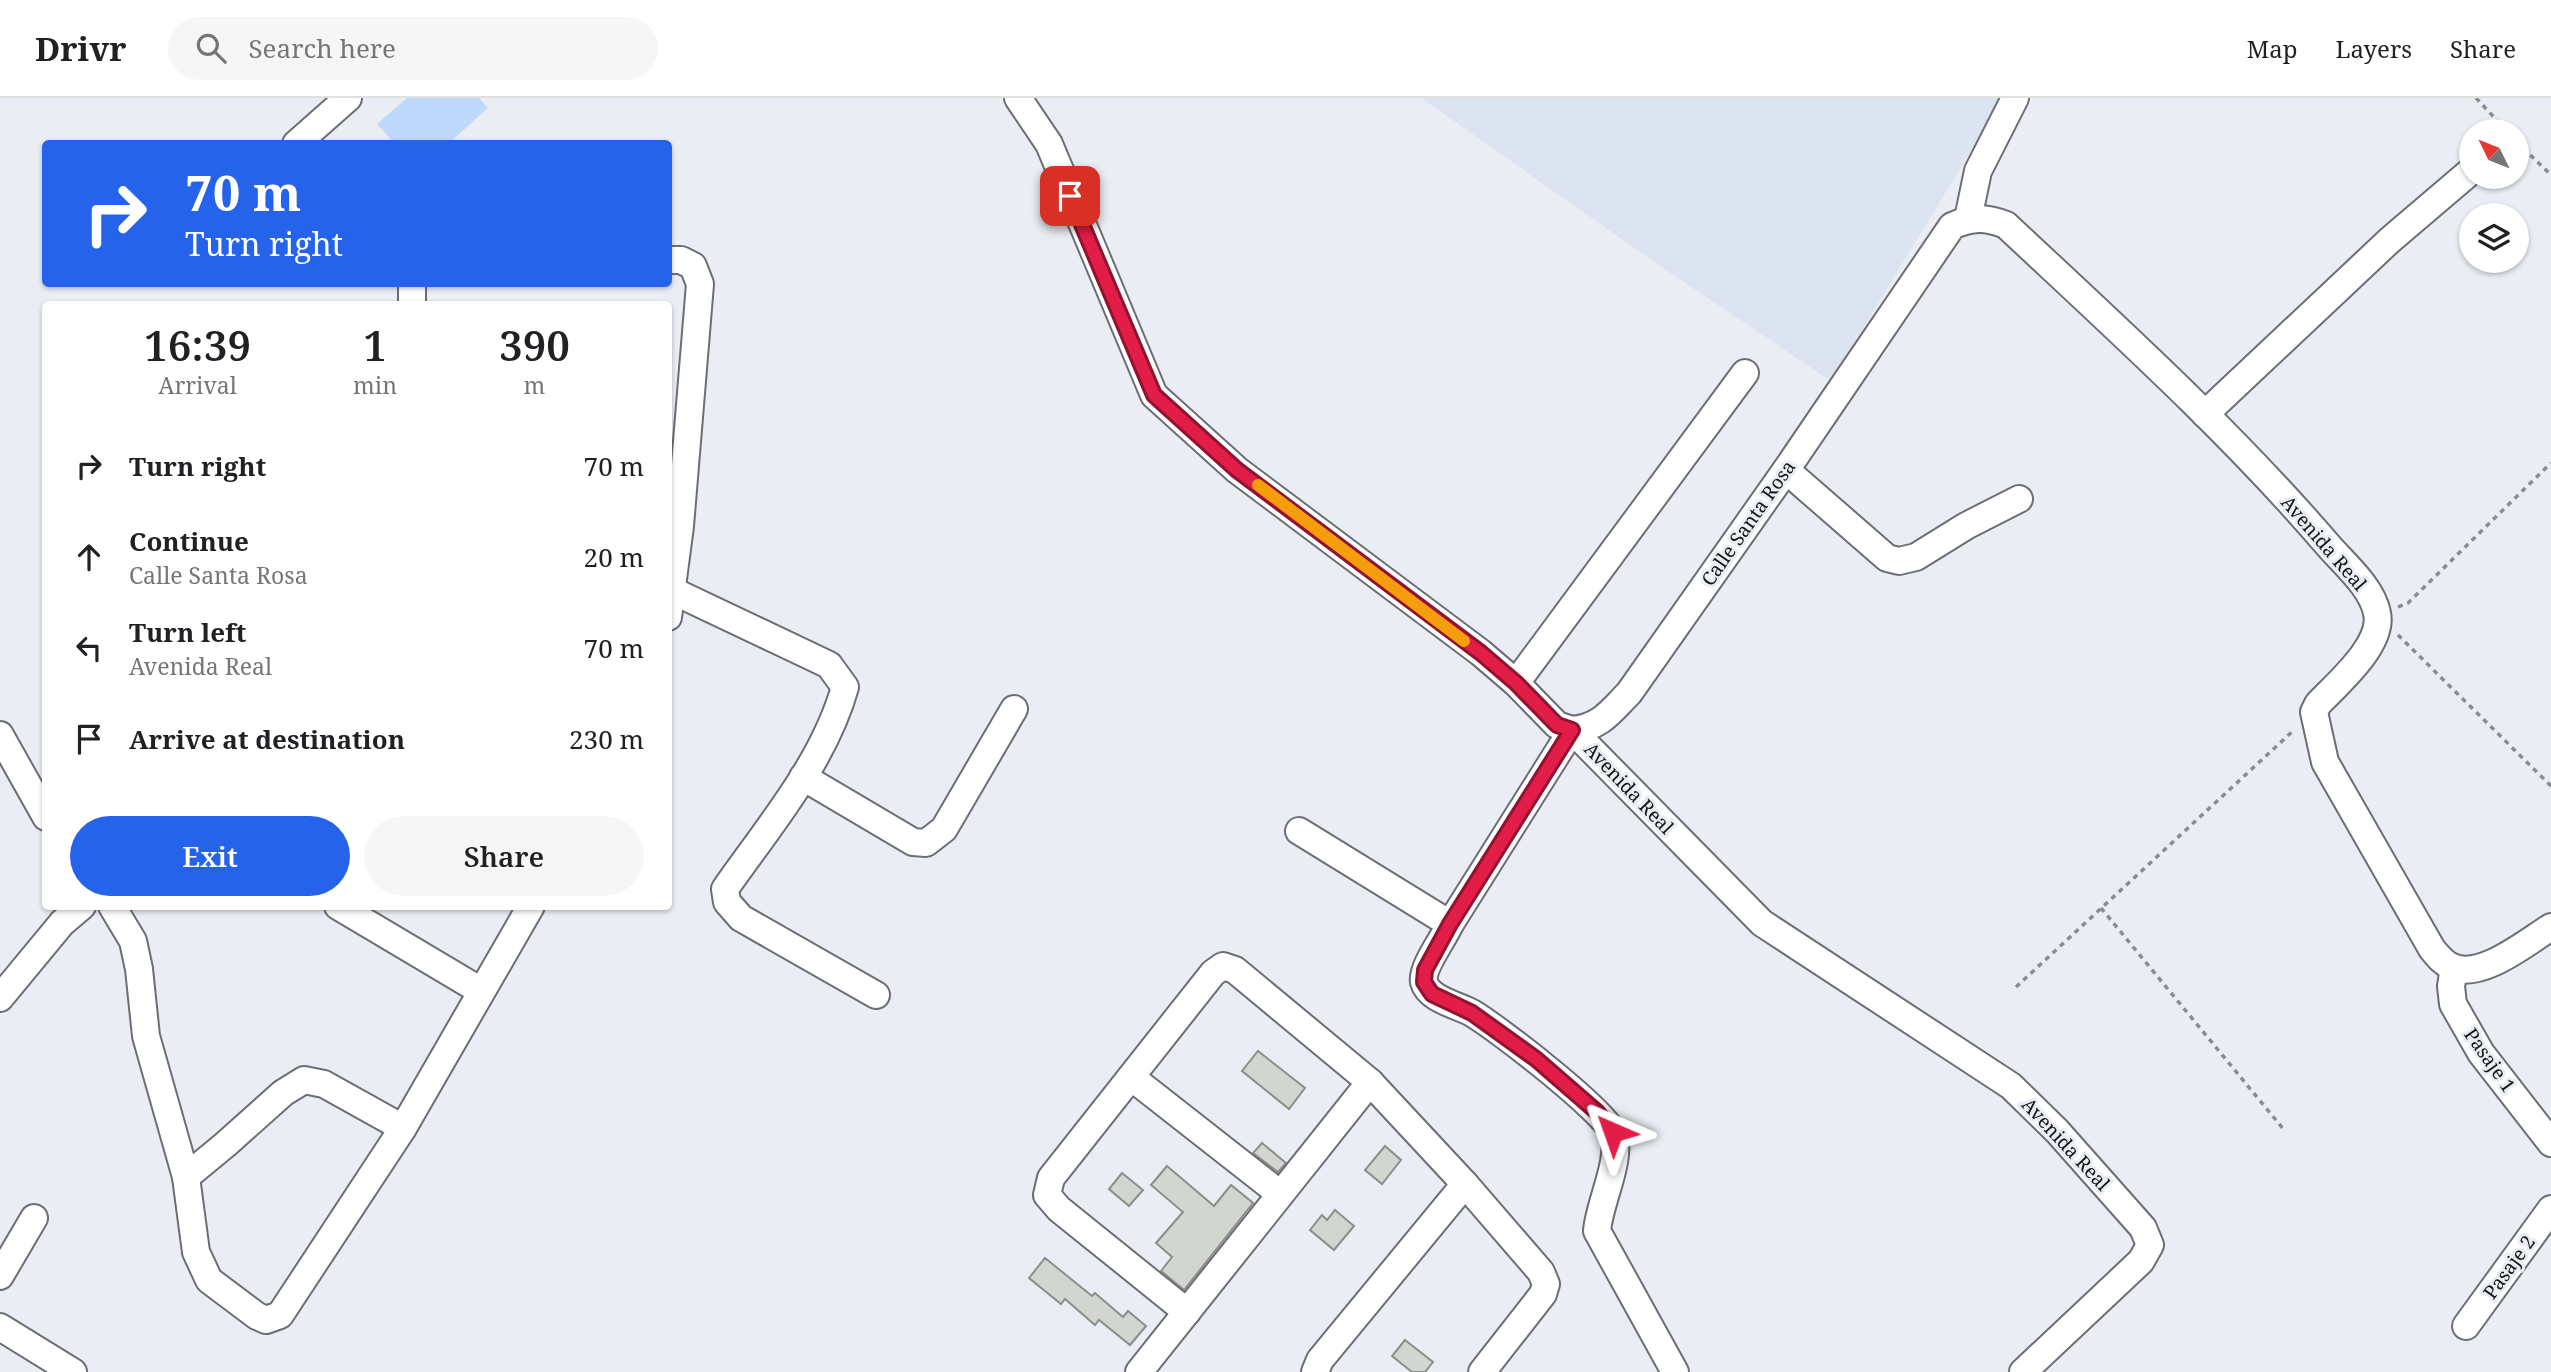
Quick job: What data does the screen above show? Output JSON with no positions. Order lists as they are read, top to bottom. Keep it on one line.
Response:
{"streets":{"street":["Calle Santa Rosa","Avenida Real","Pasaje 1","Pasaje 2"]},"crossings":[["Calle Santa Rosa","Avenida Real"]],"north":"top left","page":{"header":"Drivr","search":"Search here","nav":["Map","Layers","Share"],"turn":["70 m","Turn right"],"eta":["16:39","Arrival","1","min","390","m"],"list":[{"name":"Turn right","value":"70 m"},{"name":"Continue","note":"Calle Santa Rosa","value":"20 m"},{"name":"Turn left","note":"Avenida Real","value":"70 m"},{"name":"Arrive at destination","value":"230 m"}],"buttons":["Exit","Share"]}}
